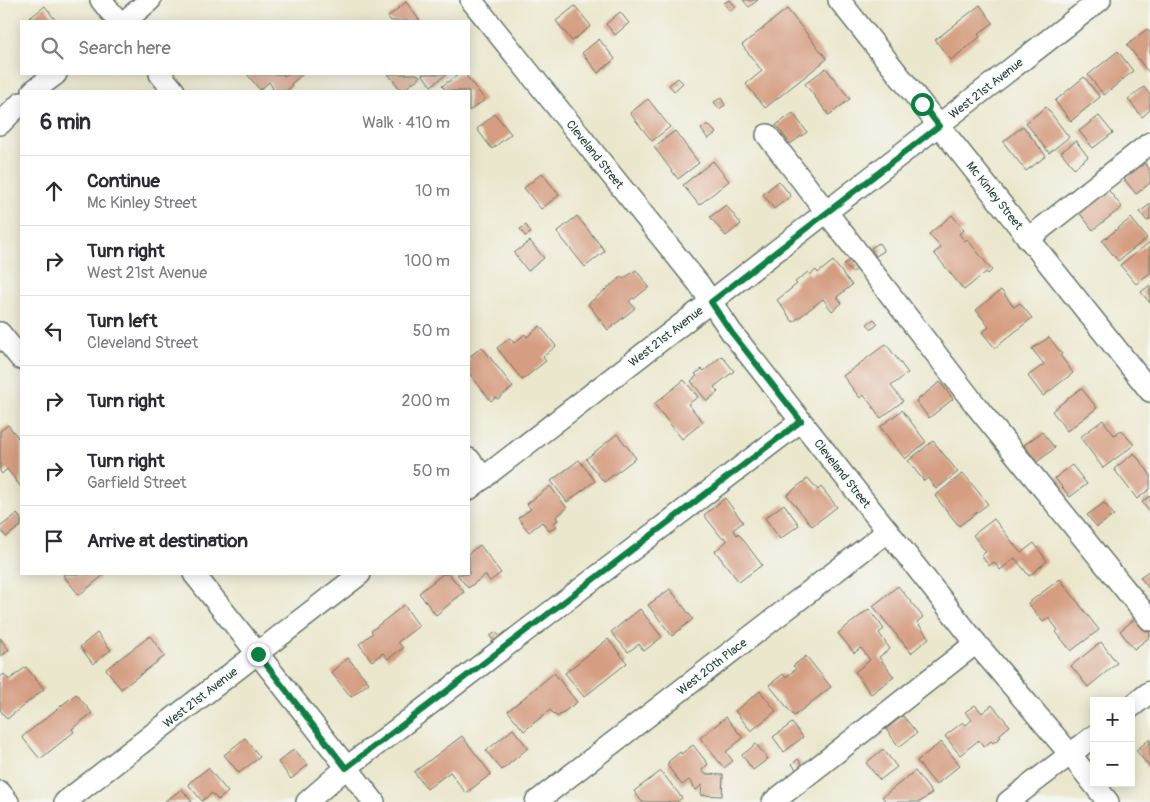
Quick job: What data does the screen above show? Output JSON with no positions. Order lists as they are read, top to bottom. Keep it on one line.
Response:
{"streets":{"street":["West 21st Avenue","Cleveland Street","Mc Kinley Street","West 20th Place"]},"crossings":[["West 21st Avenue","Cleveland Street"],["West 21st Avenue","Mc Kinley Street"],["Cleveland Street","West 20th Place"]],"page":{"search":"Search here","heading":["6 min","Walk · 410 m"],"list":[["Continue","Mc Kinley Street","10 m"],["Turn right","West 21st Avenue","100 m"],["Turn left","Cleveland Street","50 m"],["Turn right","200 m"],["Turn right","Garfield Street","50 m"],"Arrive at destination"],"map_buttons":["+","−"]}}
